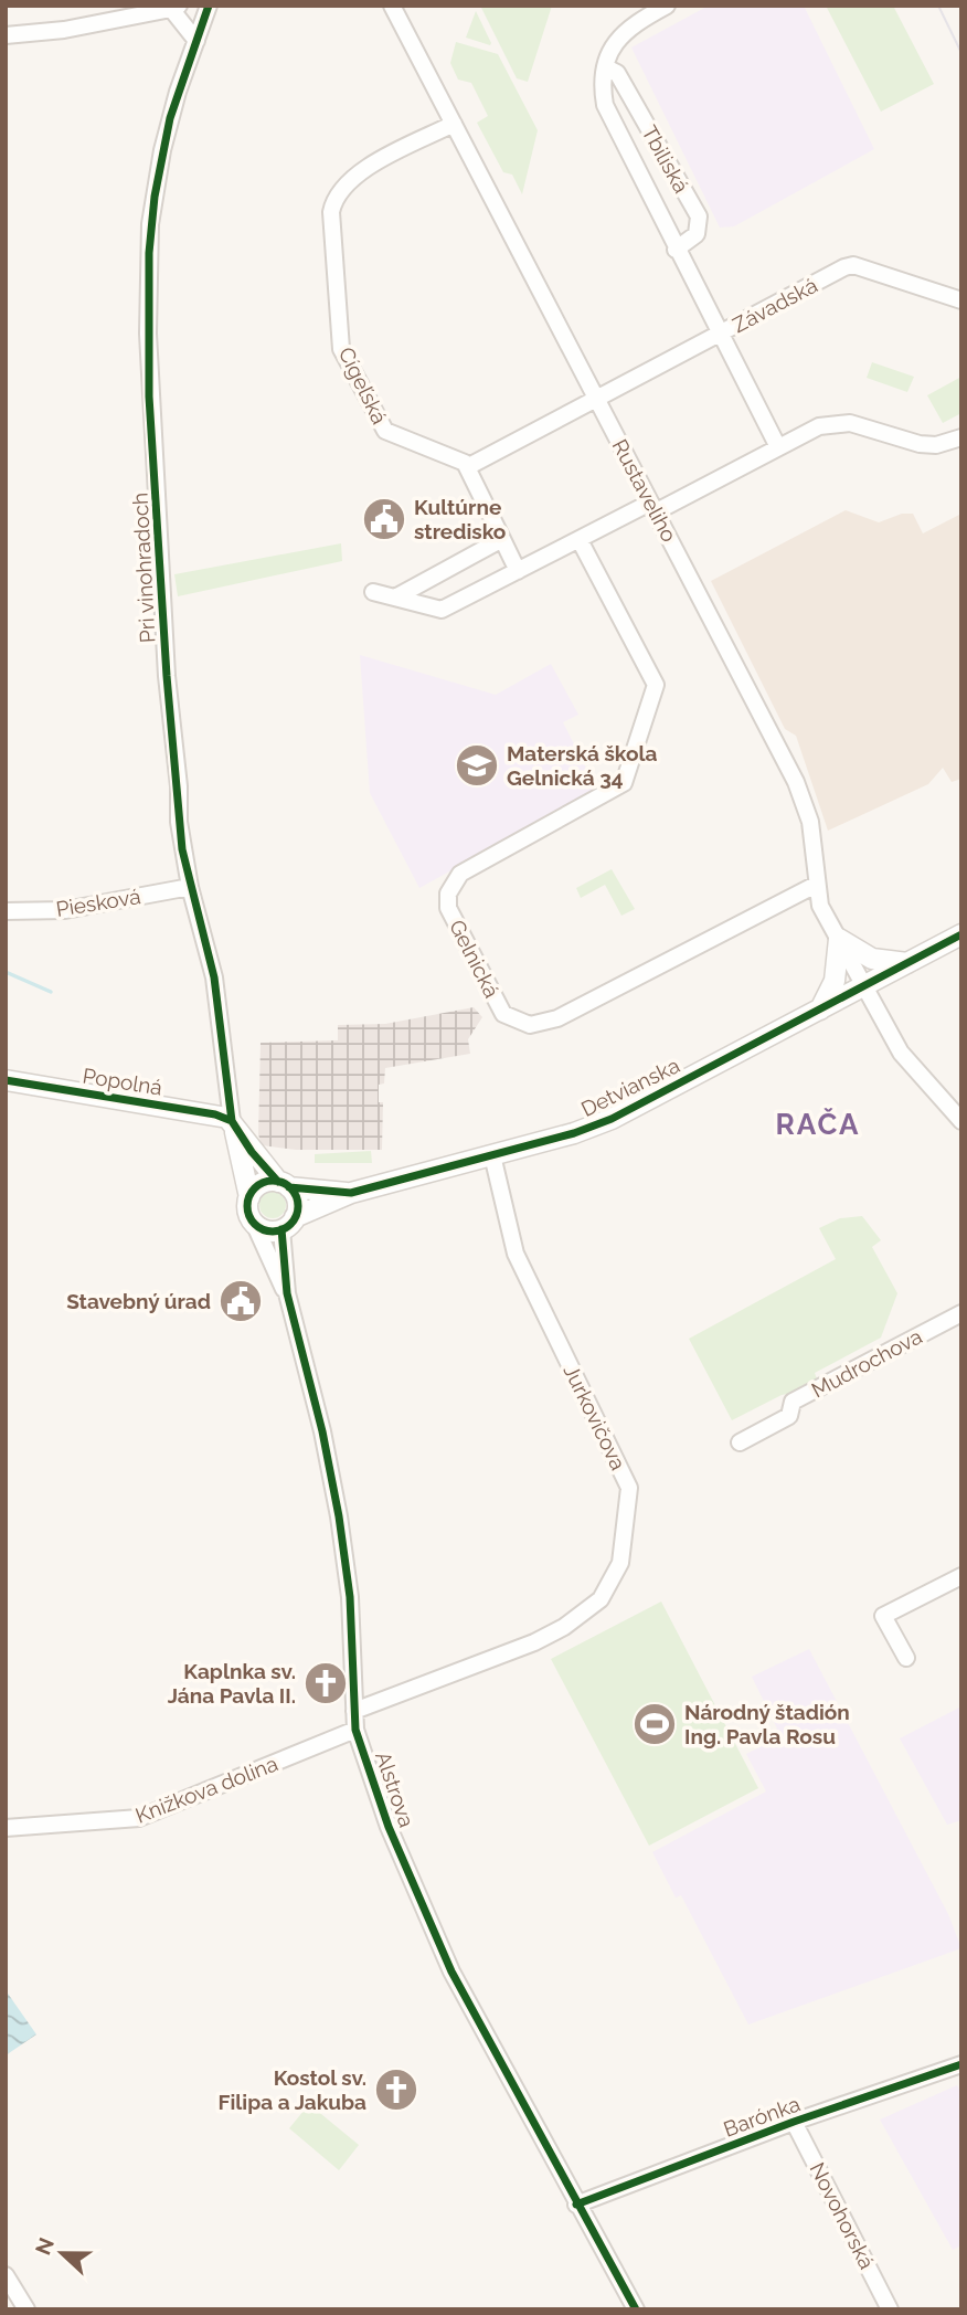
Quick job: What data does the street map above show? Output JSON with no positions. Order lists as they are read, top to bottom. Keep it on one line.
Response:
{"streets":{"street":["Tbiliská","Závadská","Cígeľská","Rustaveliho","Pri vinohradoch","Piesková","Gelnická","Popolná","Detvianska","Mudrochova","Jurkovičova","Knižkova dolina","Alstrova","Barónka","Novohorská"]},"crossings":[["Tbiliská","Závadská"],["Závadská","Rustaveliho"],["Cígeľská","Rustaveliho"],["Rustaveliho","Gelnická"],["Rustaveliho","Detvianska"],["Pri vinohradoch","Piesková"],["Pri vinohradoch","Popolná"],["Pri vinohradoch","Detvianska"],["Pri vinohradoch","Alstrova"],["Detvianska","Jurkovičova"],["Detvianska","Alstrova"],["Jurkovičova","Alstrova"],["Knižkova dolina","Alstrova"],["Alstrova","Barónka"],["Barónka","Novohorská"]],"districts":["RAČA"],"places":{"public building":["Kultúrne stredisko","Stavebný úrad"],"school or university":["Materská škola Gelnická 34"],"church":["Kaplnka sv. Jána Pavla II.","Kostol sv. Filipa a Jakuba"],"sports":["Národný štadión Ing. Pavla Rosu"]},"north":"left"}
